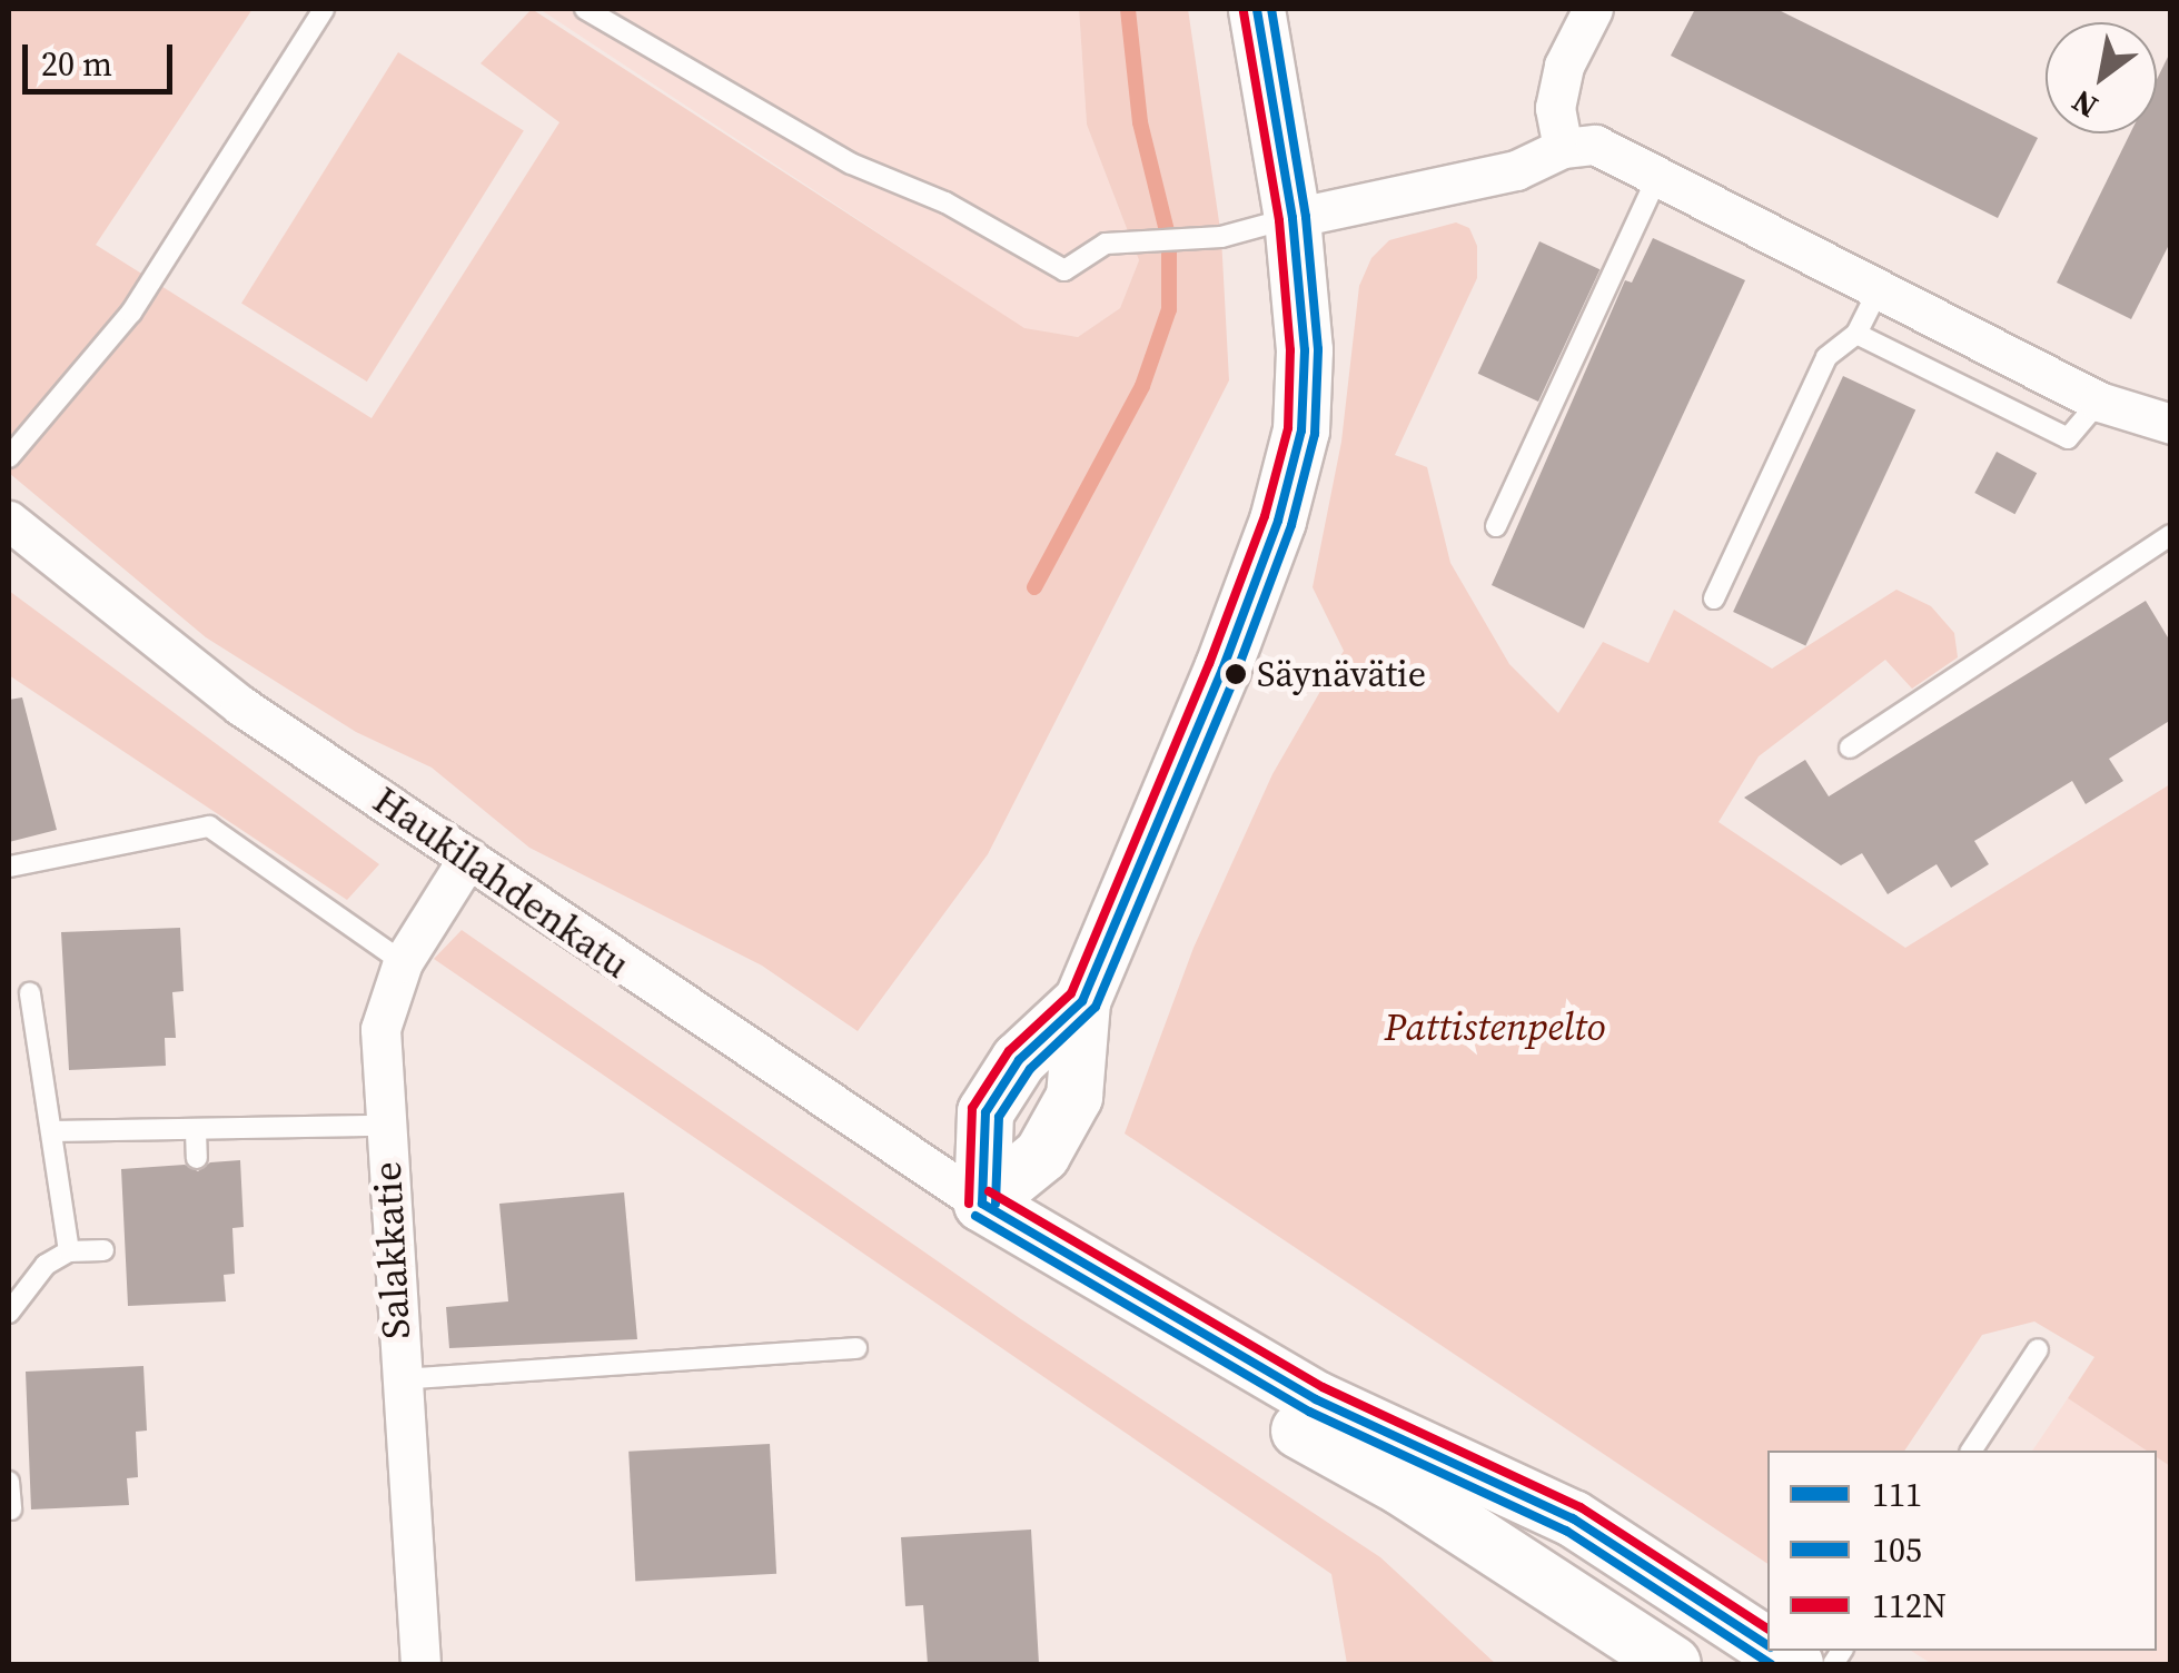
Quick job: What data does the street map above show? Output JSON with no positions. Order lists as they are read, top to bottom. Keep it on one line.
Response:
{"streets":{"main road":["Haukilahdenkatu"],"street":["Salakkatie"]},"crossings":[["Haukilahdenkatu","Salakkatie"]],"parks":["Pattistenpelto"],"places":["Säynävätie"],"lines":["transit line 111","transit line 105","transit line 112N"],"legend":["111","105","112N"],"scale_bar":"20 m","north":"bottom left"}
